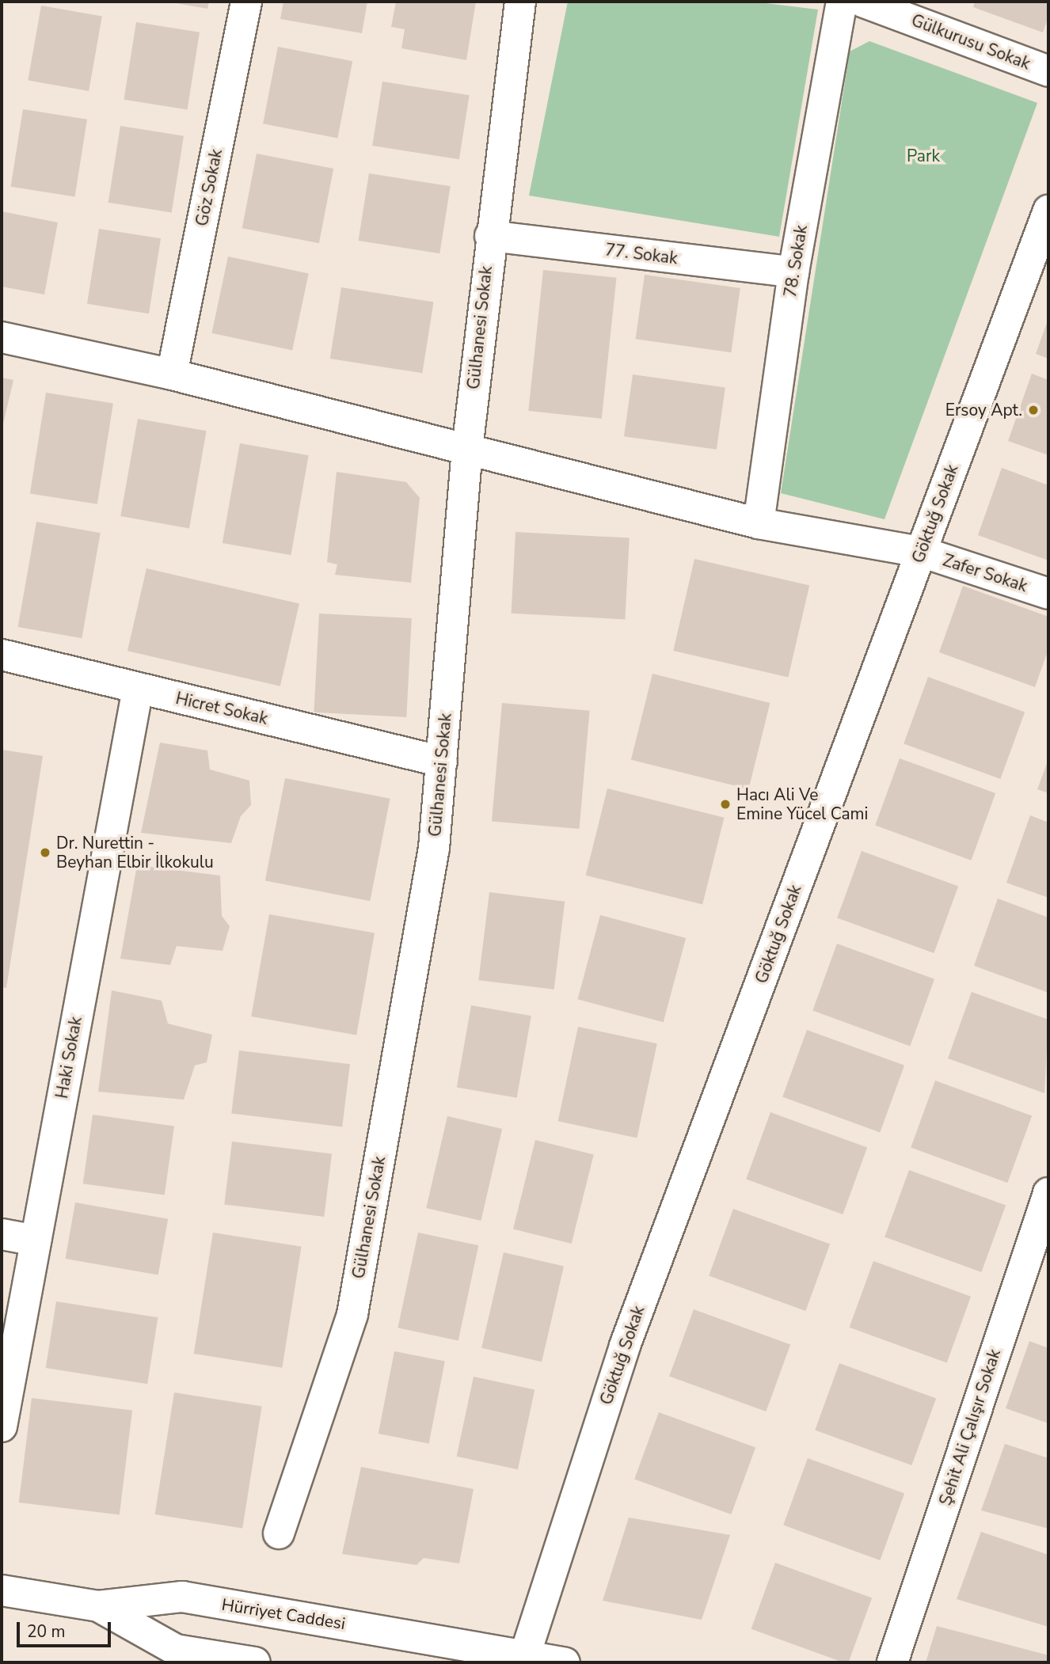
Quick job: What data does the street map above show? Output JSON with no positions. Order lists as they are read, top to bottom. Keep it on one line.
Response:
{"streets":{"street":["Gülkurusu Sokak","Göz Sokak","77. Sokak","78. Sokak","Gülhanesi Sokak","Göktuğ Sokak","Zafer Sokak","Hicret Sokak","Haki Sokak","Şehit Ali Çalışır Sokak","Hürriyet Caddesi"]},"crossings":[["Göz Sokak","Zafer Sokak"],["77. Sokak","78. Sokak"],["77. Sokak","Gülhanesi Sokak"],["78. Sokak","Zafer Sokak"],["Gülhanesi Sokak","Zafer Sokak"],["Gülhanesi Sokak","Hicret Sokak"],["Göktuğ Sokak","Zafer Sokak"],["Göktuğ Sokak","Hürriyet Caddesi"],["Hicret Sokak","Haki Sokak"]],"parks":["Park"],"places":["Ersoy Apt.","Hacı Ali Ve Emine Yücel Cami","Dr. Nurettin - Beyhan Elbir İlkokulu"],"scale_bar":"20 m"}
